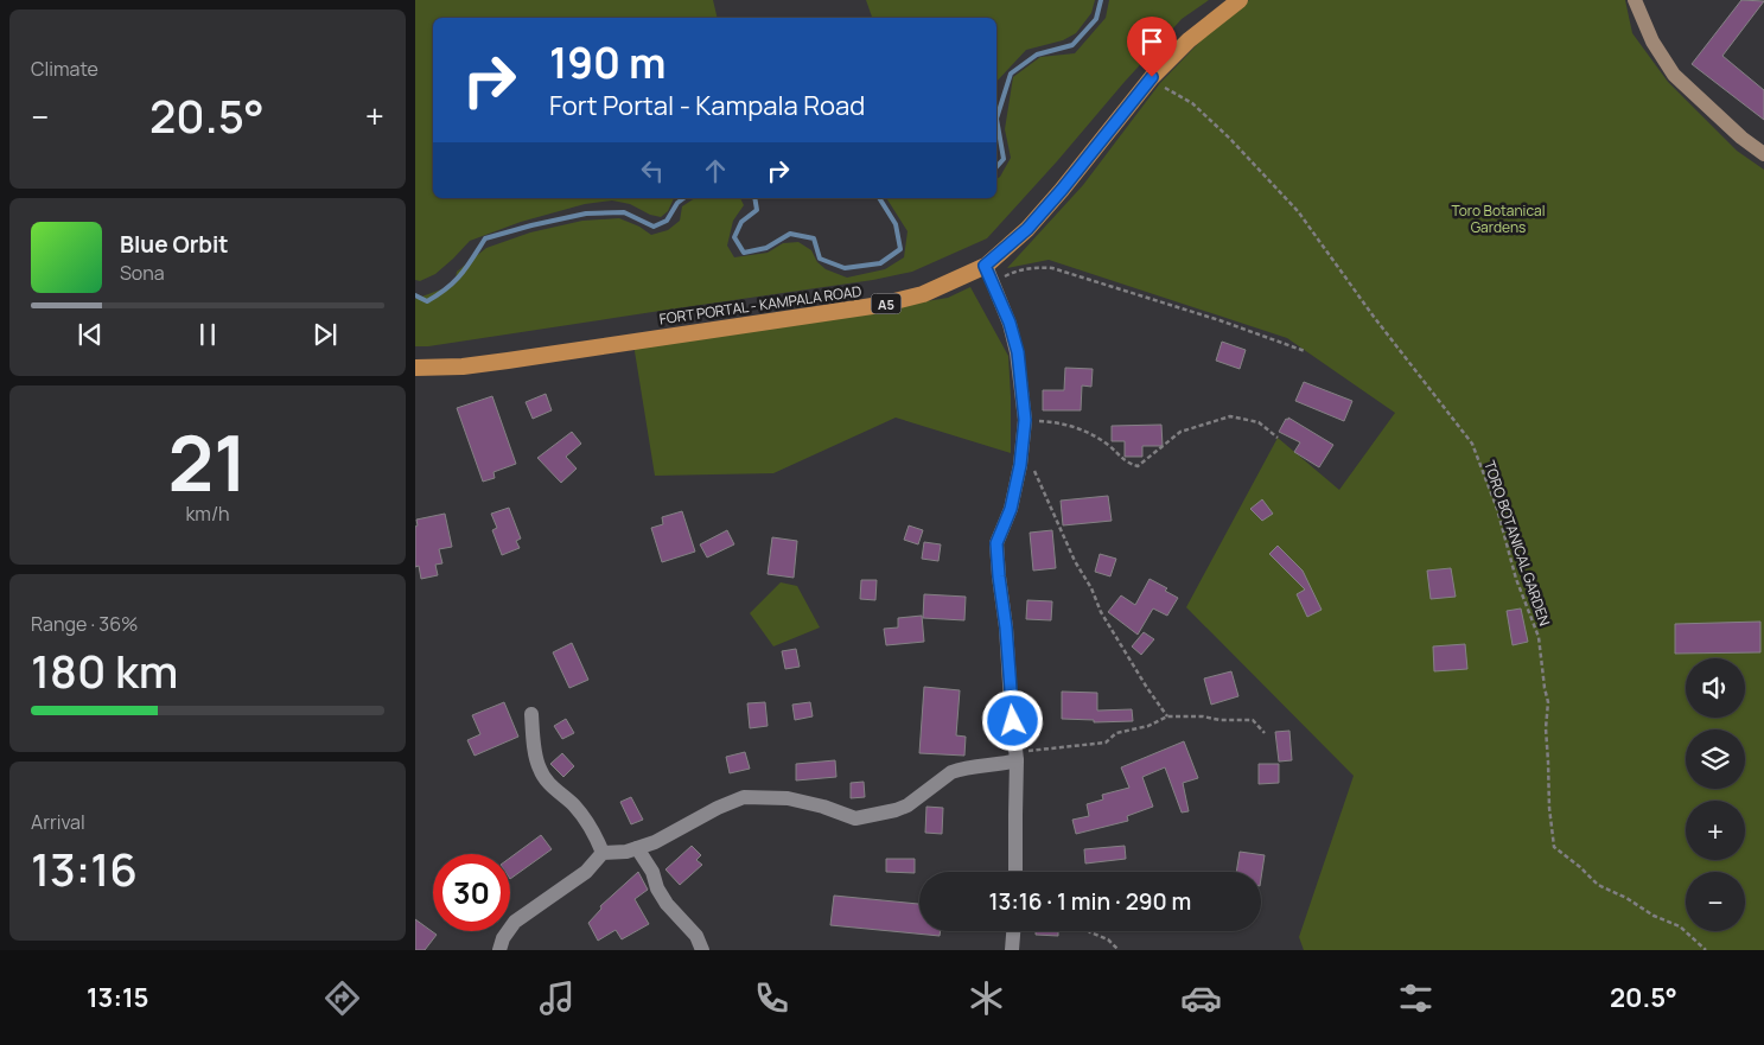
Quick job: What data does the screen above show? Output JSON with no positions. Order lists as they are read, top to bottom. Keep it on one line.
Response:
{"streets":{"highway":["A5","FORT PORTAL - KAMPALA ROAD"],"path":["TORO BOTANICAL GARDEN"]},"crossings":[["FORT PORTAL - KAMPALA ROAD","TORO BOTANICAL GARDEN"]],"parks":["Toro Botanical Gardens"],"page":{"tile":["Climate",["21","km/h"],["Range · 36%","180 km"],["Arrival","13:16"]],"turn":["190 m","Fort Portal - Kampala Road"],"heat":["−","20.5°","+"],"song":["Blue Orbit","Sona"],"map_buttons":["+","−"],"limit":"30","trip":"13:16 · 1 min · 290 m","tabs":["13:15","20.5°"]}}
